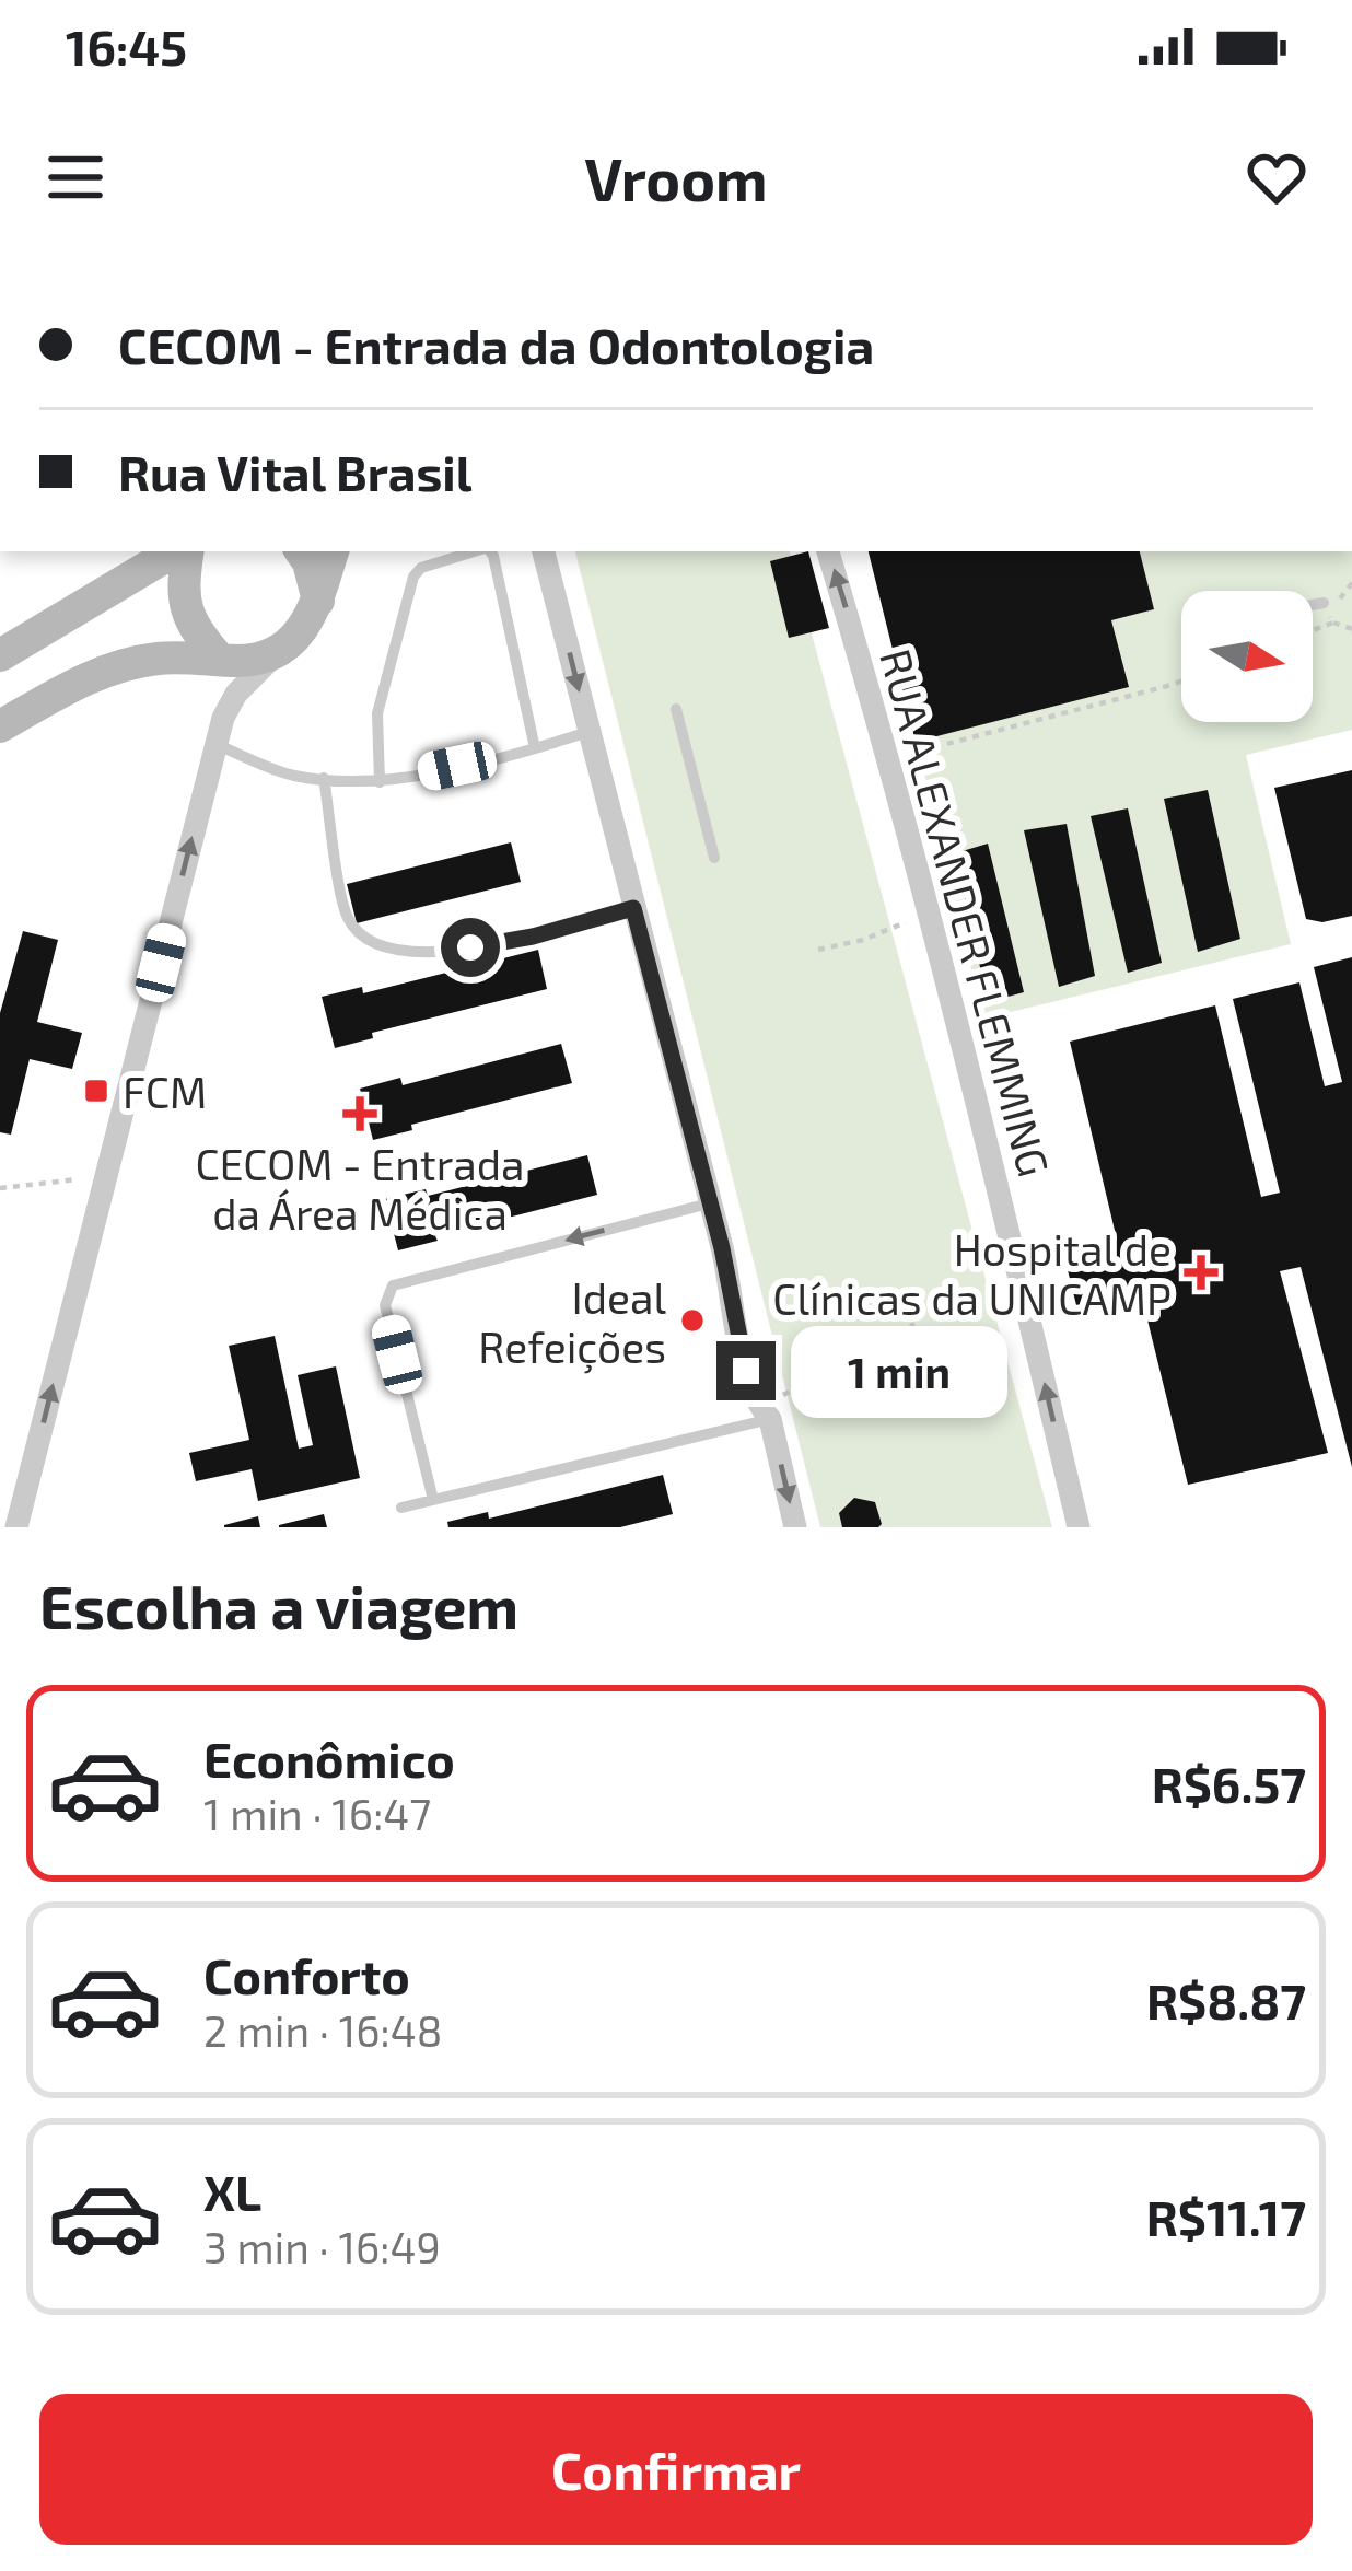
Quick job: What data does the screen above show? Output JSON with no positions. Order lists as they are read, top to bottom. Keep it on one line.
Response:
{"streets":{"street":["RUA ALEXANDER FLEMMING"]},"one_way":["RUA ALEXANDER FLEMMING"],"places":{"transit":["FCM"],"health":["CECOM - Entrada da Área Médica","Hospital de Clínicas da UNICAMP"],"other":["Ideal Refeições"]},"north":"right","page":{"status":"16:45","header":"Vroom","banner":["CECOM - Entrada da Odontologia","Rua Vital Brasil"],"bubble":"1 min","heading":"Escolha a viagem","list":[{"name":"Econômico","note":"1 min · 16:47","value":"R$6.57"},{"name":"Conforto","note":"2 min · 16:48","value":"R$8.87"},{"name":"XL","note":"3 min · 16:49","value":"R$11.17"}],"buttons":"Confirmar"}}
